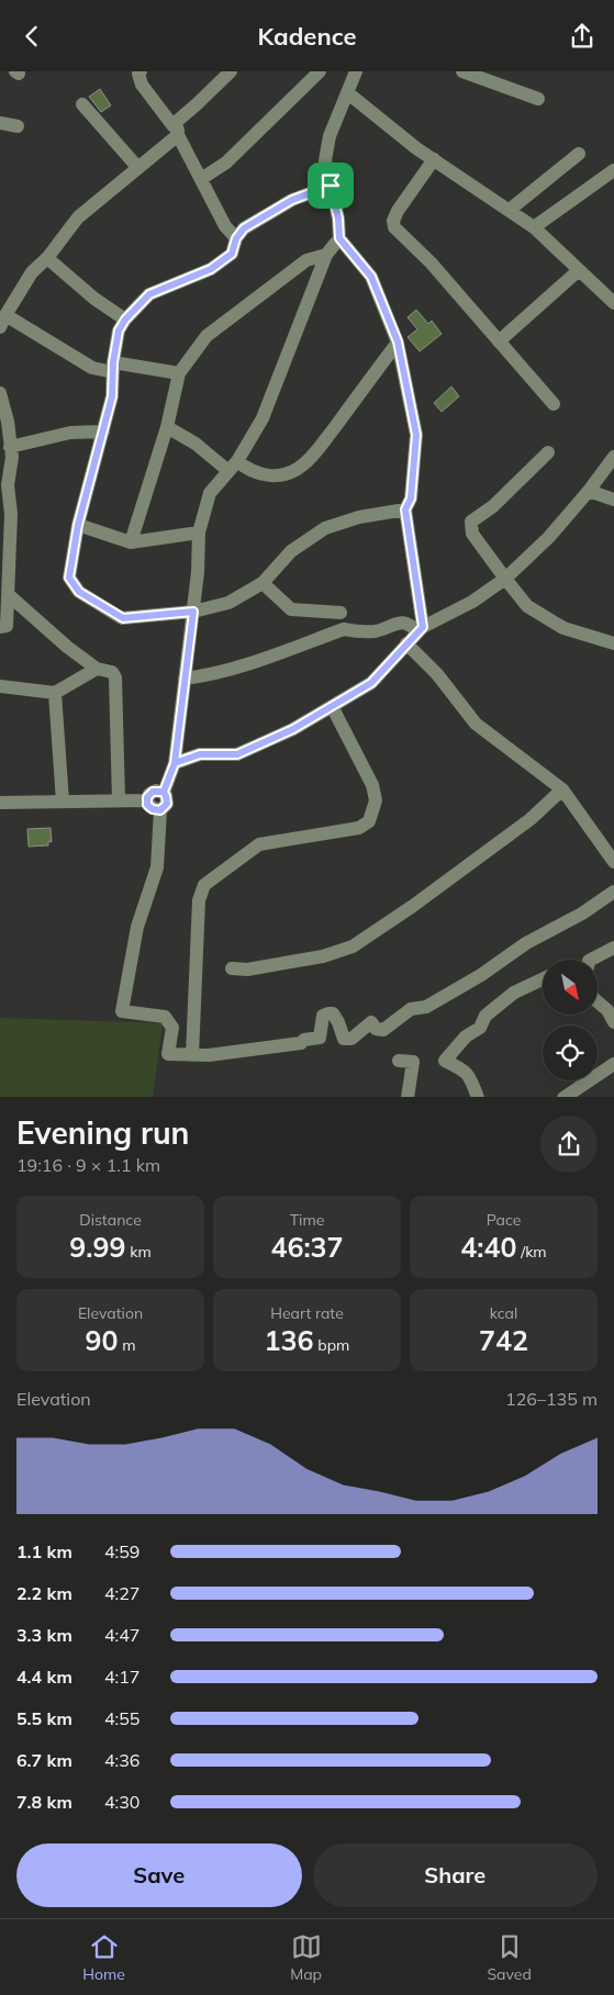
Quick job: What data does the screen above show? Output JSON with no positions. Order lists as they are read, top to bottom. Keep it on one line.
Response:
{"north":"bottom right","page":{"header":"Kadence","heading":["Evening run","19:16 · 9 × 1.1 km"],"stats":[["Distance","9.99 km"],["Time","46:37"],["Pace","4:40 /km"],["Elevation","90 m"],["Heart rate","136 bpm"],["kcal","742"]],"chart":["Elevation","126–135 m"],"list":[{"name":"1.1 km","note":"4:59"},{"name":"2.2 km","note":"4:27"},{"name":"3.3 km","note":"4:47"},{"name":"4.4 km","note":"4:17"},{"name":"5.5 km","note":"4:55"},{"name":"6.7 km","note":"4:36"},{"name":"7.8 km","note":"4:30"}],"buttons":["Save","Share"],"tabs":["Home","Map","Saved"]}}
